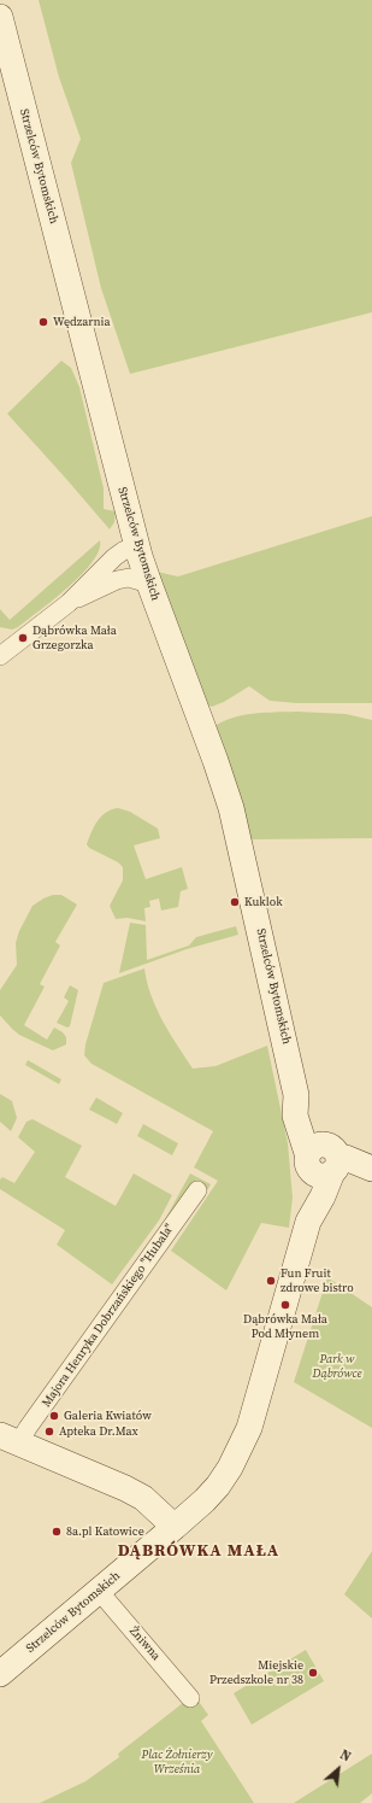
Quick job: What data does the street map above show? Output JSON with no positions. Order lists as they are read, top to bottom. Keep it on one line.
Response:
{"streets":{"street":["Strzelców Bytomskich","Majora Henryka Dobrzańskiego \"Hubala\"","Żniwna"]},"crossings":[["Strzelców Bytomskich","Żniwna"]],"districts":["DĄBRÓWKA MAŁA"],"parks":["Park w Dąbrówce","Plac Żołnierzy Września"],"places":["Wędzarnia","Dąbrówka Mała Grzegorzka","Kuklok","Fun Fruit zdrowe bistro","Dąbrówka Mała Pod Młynem","Galeria Kwiatów","Apteka Dr.Max","8a.pl Katowice","Miejskie Przedszkole nr 38"],"north":"top right"}
